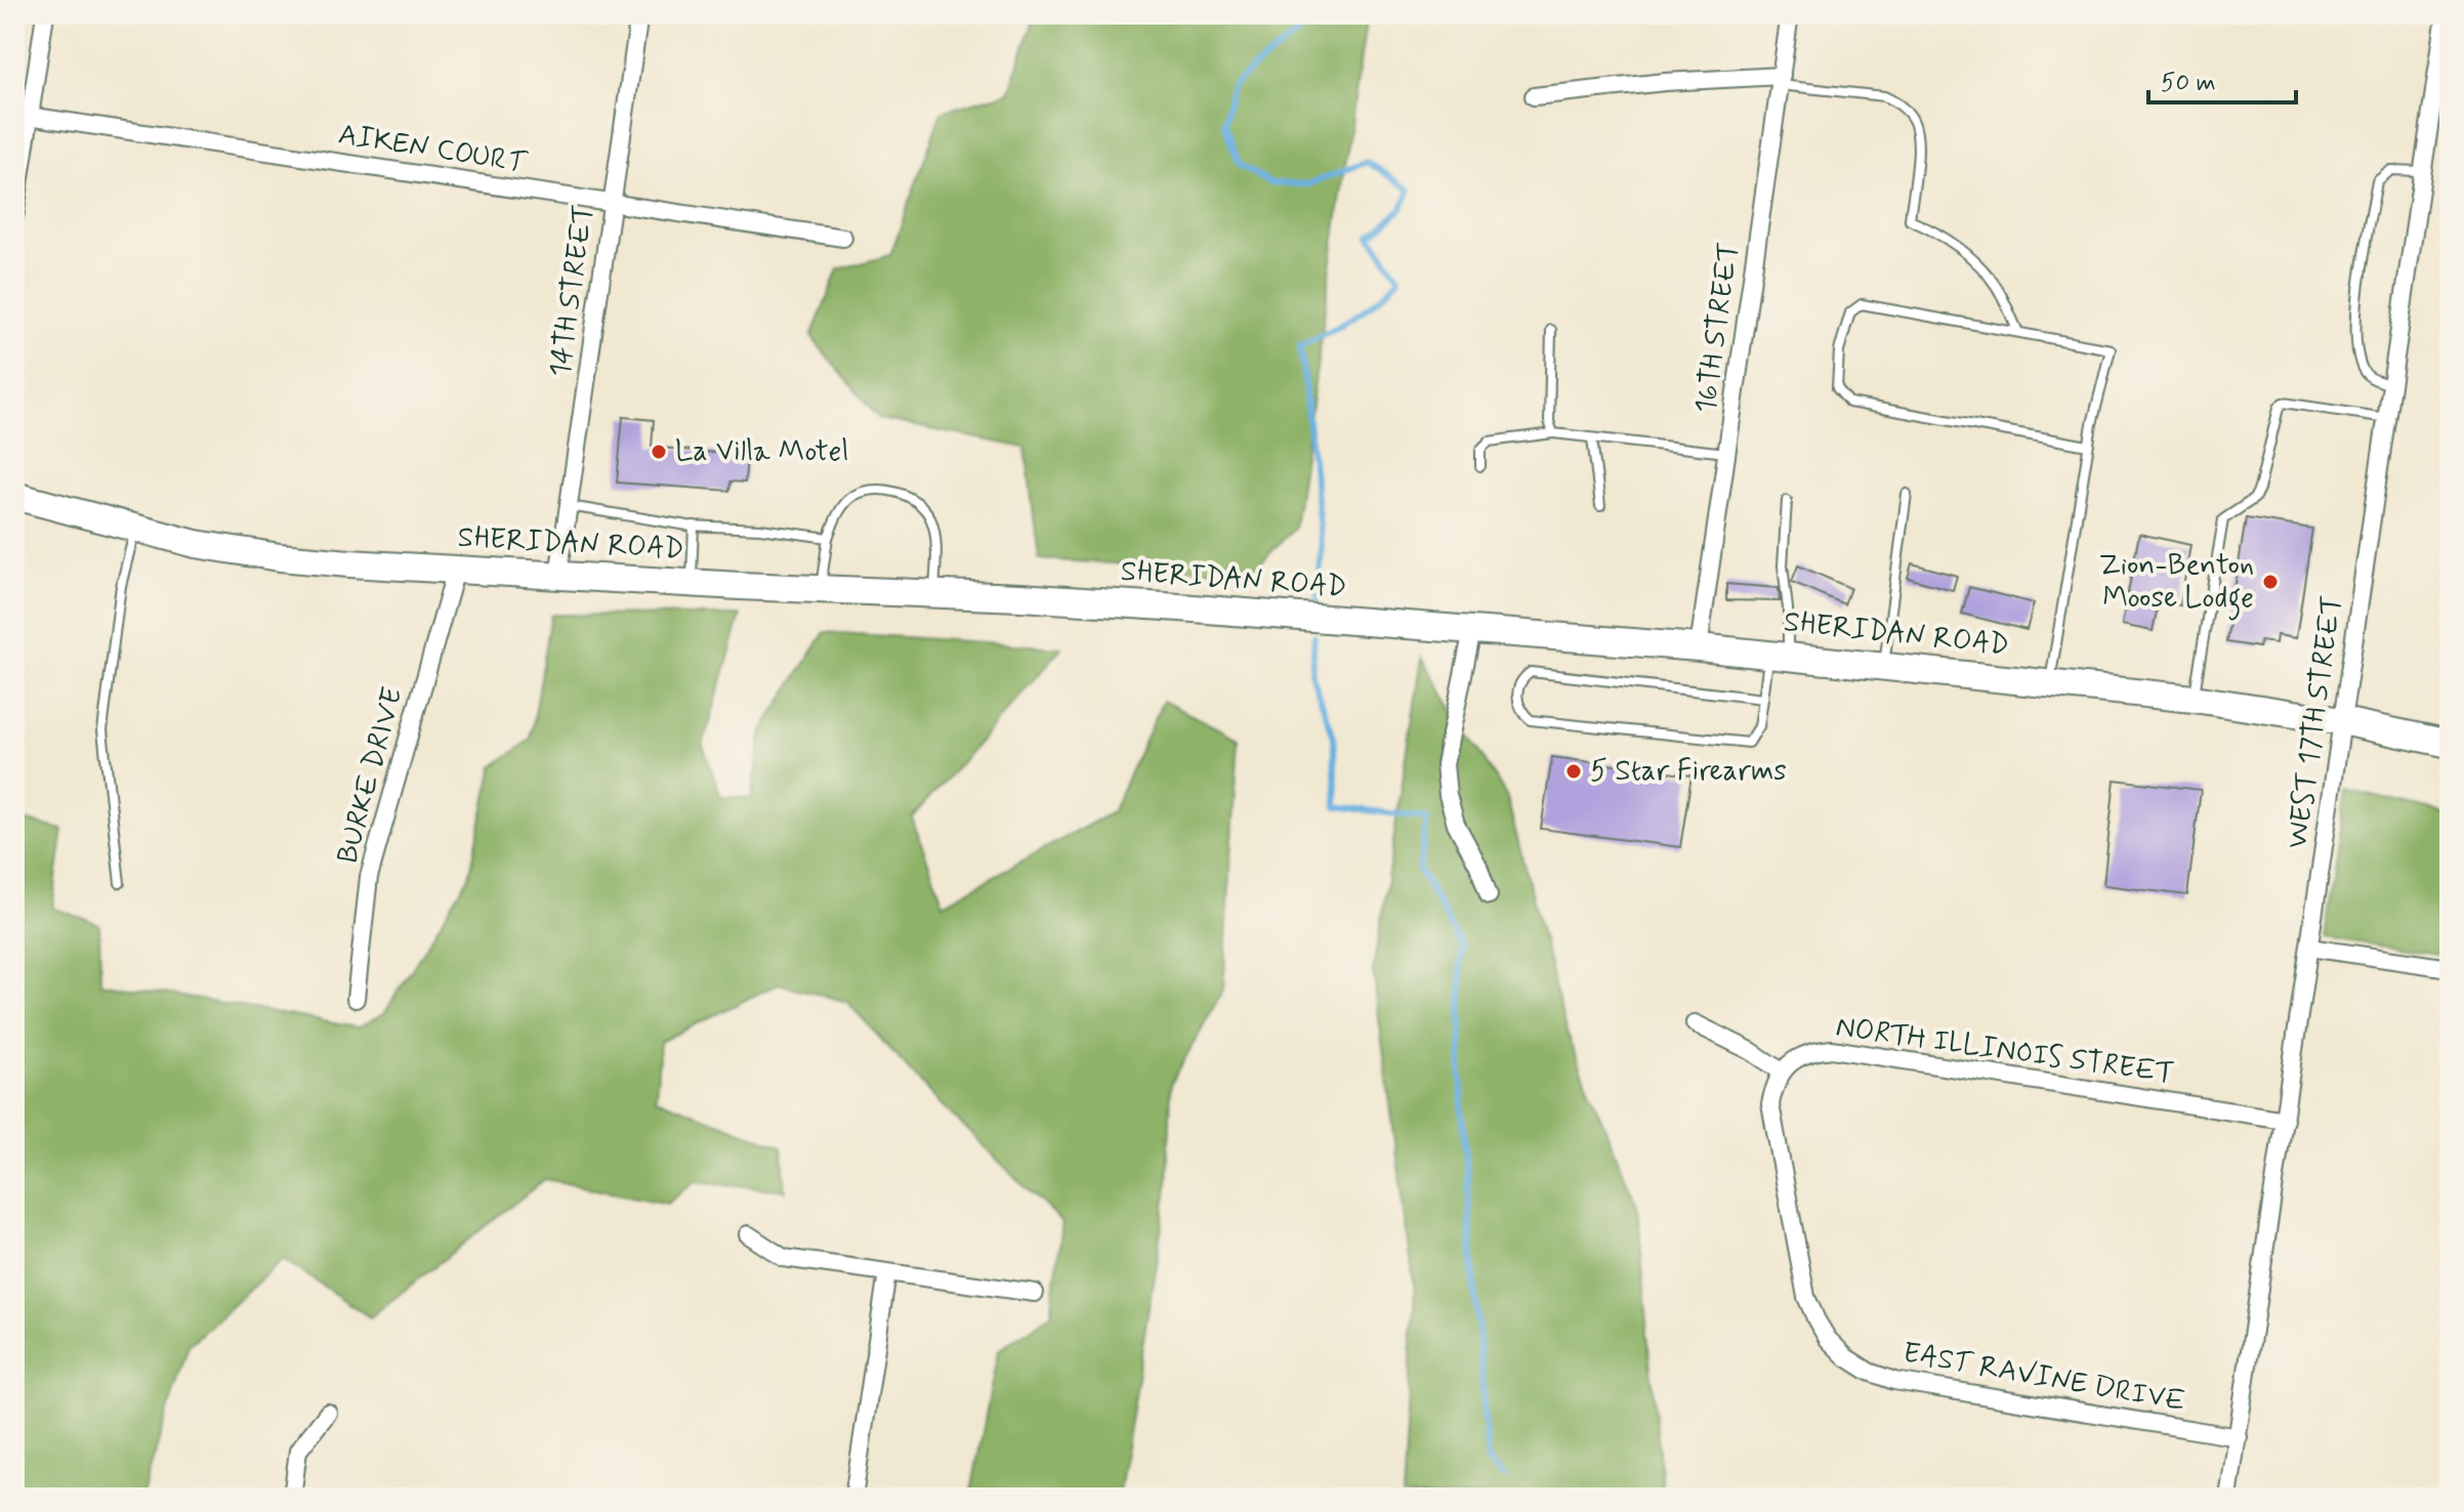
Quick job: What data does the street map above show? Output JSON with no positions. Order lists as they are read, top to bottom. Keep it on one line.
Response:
{"streets":{"main road":["SHERIDAN ROAD"],"street":["AIKEN COURT","14TH STREET","16TH STREET","WEST 17TH STREET","BURKE DRIVE","NORTH ILLINOIS STREET","EAST RAVINE DRIVE"]},"crossings":[["AIKEN COURT","14TH STREET"],["14TH STREET","SHERIDAN ROAD"],["16TH STREET","SHERIDAN ROAD"],["SHERIDAN ROAD","WEST 17TH STREET"],["SHERIDAN ROAD","BURKE DRIVE"],["WEST 17TH STREET","NORTH ILLINOIS STREET"],["WEST 17TH STREET","EAST RAVINE DRIVE"],["NORTH ILLINOIS STREET","EAST RAVINE DRIVE"]],"places":["La Villa Motel","Zion-Benton Moose Lodge","5 Star Firearms"],"scale_bar":"50 m"}
